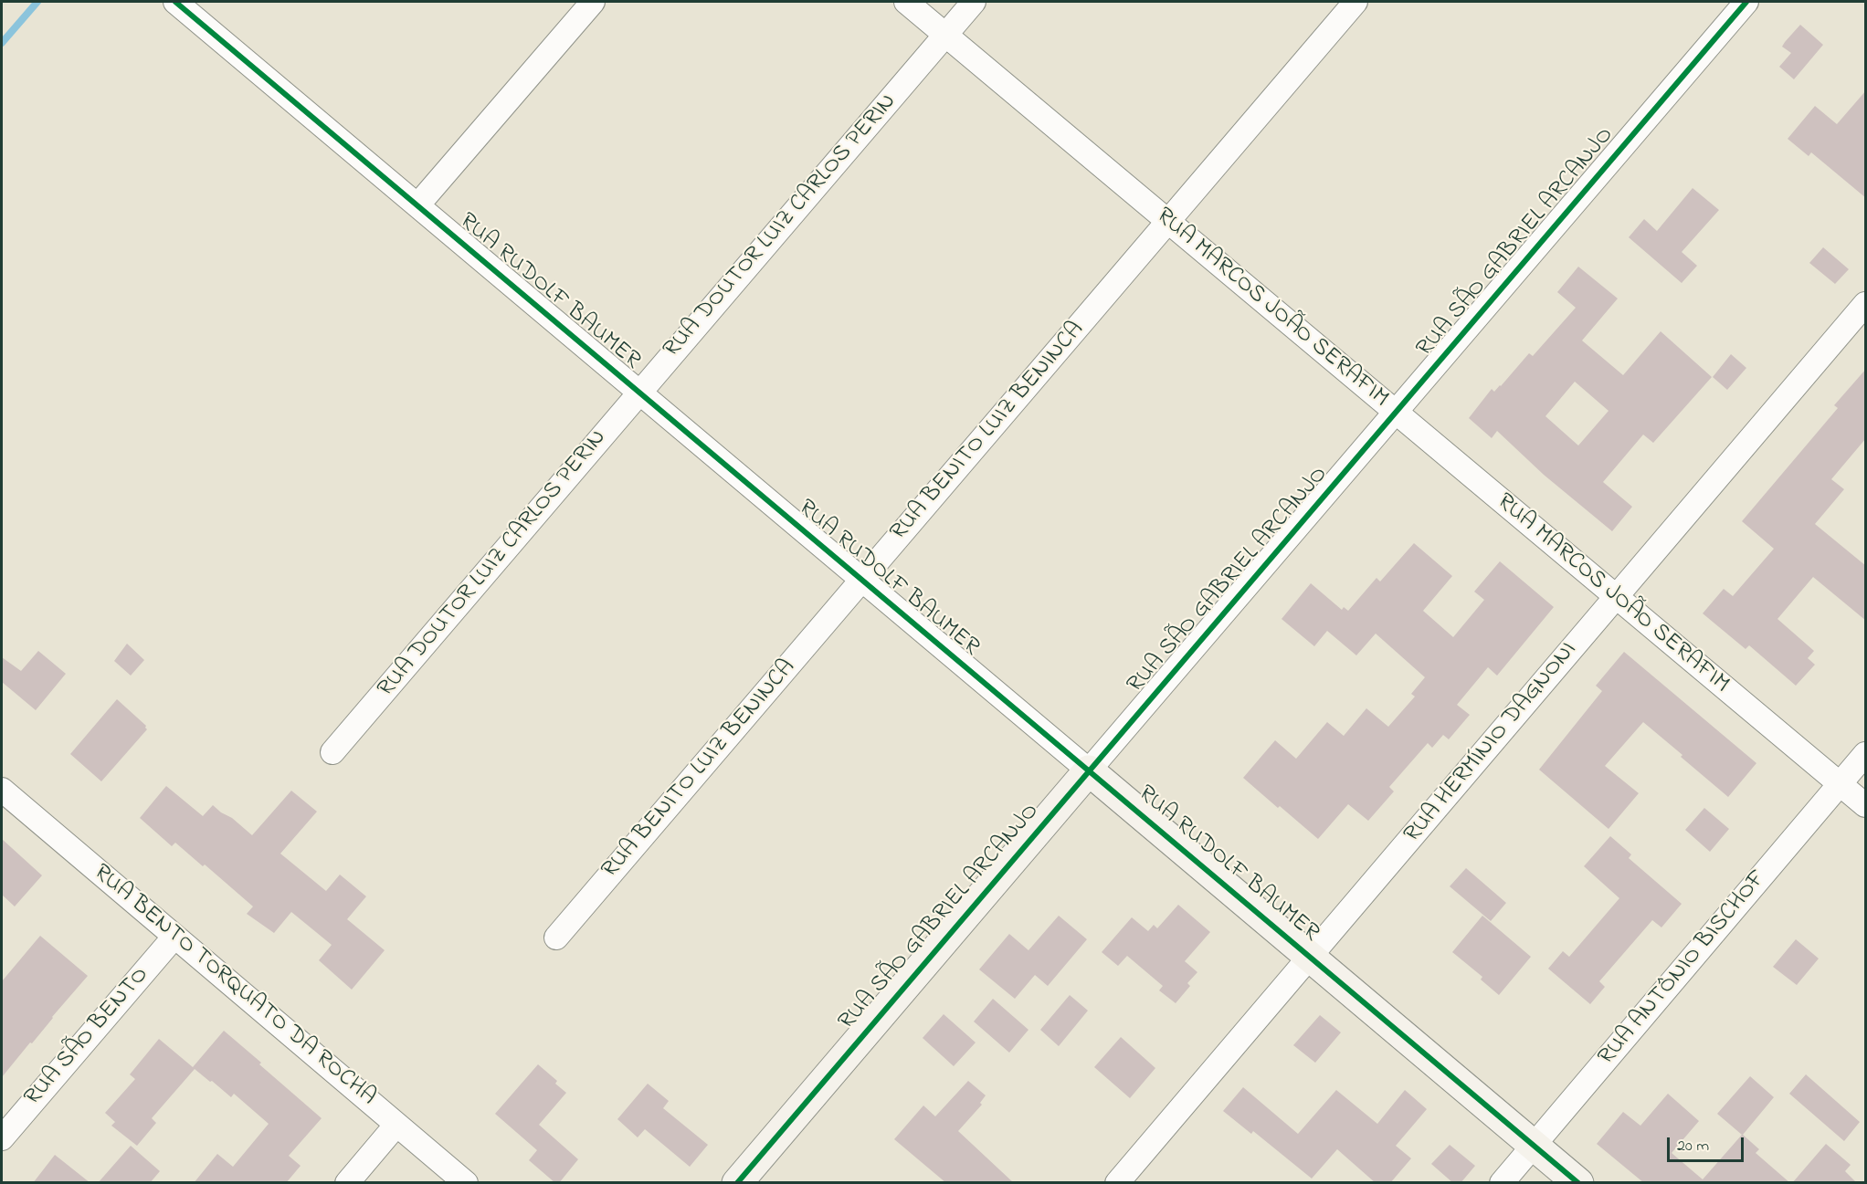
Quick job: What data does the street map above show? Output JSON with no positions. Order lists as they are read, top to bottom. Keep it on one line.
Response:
{"streets":{"street":["RUA DOUTOR LUIZ CARLOS PERIN","RUA SÃO GABRIEL ARCANJO","RUA RUDOLF BAUMER","RUA MARCOS JOÃO SERAFIM","RUA BENITO LUIZ BENINCA","RUA HERMÍNIO DAGNONI","RUA ANTÔNIO BISCHOF","RUA BENTO TORQUATO DA ROCHA","RUA SÃO BENTO"]},"crossings":[["RUA DOUTOR LUIZ CARLOS PERIN","RUA RUDOLF BAUMER"],["RUA DOUTOR LUIZ CARLOS PERIN","RUA MARCOS JOÃO SERAFIM"],["RUA SÃO GABRIEL ARCANJO","RUA RUDOLF BAUMER"],["RUA SÃO GABRIEL ARCANJO","RUA MARCOS JOÃO SERAFIM"],["RUA RUDOLF BAUMER","RUA BENITO LUIZ BENINCA"],["RUA RUDOLF BAUMER","RUA HERMÍNIO DAGNONI"],["RUA RUDOLF BAUMER","RUA ANTÔNIO BISCHOF"],["RUA MARCOS JOÃO SERAFIM","RUA BENITO LUIZ BENINCA"],["RUA MARCOS JOÃO SERAFIM","RUA HERMÍNIO DAGNONI"],["RUA MARCOS JOÃO SERAFIM","RUA ANTÔNIO BISCHOF"],["RUA BENTO TORQUATO DA ROCHA","RUA SÃO BENTO"]],"scale_bar":"20 m"}
